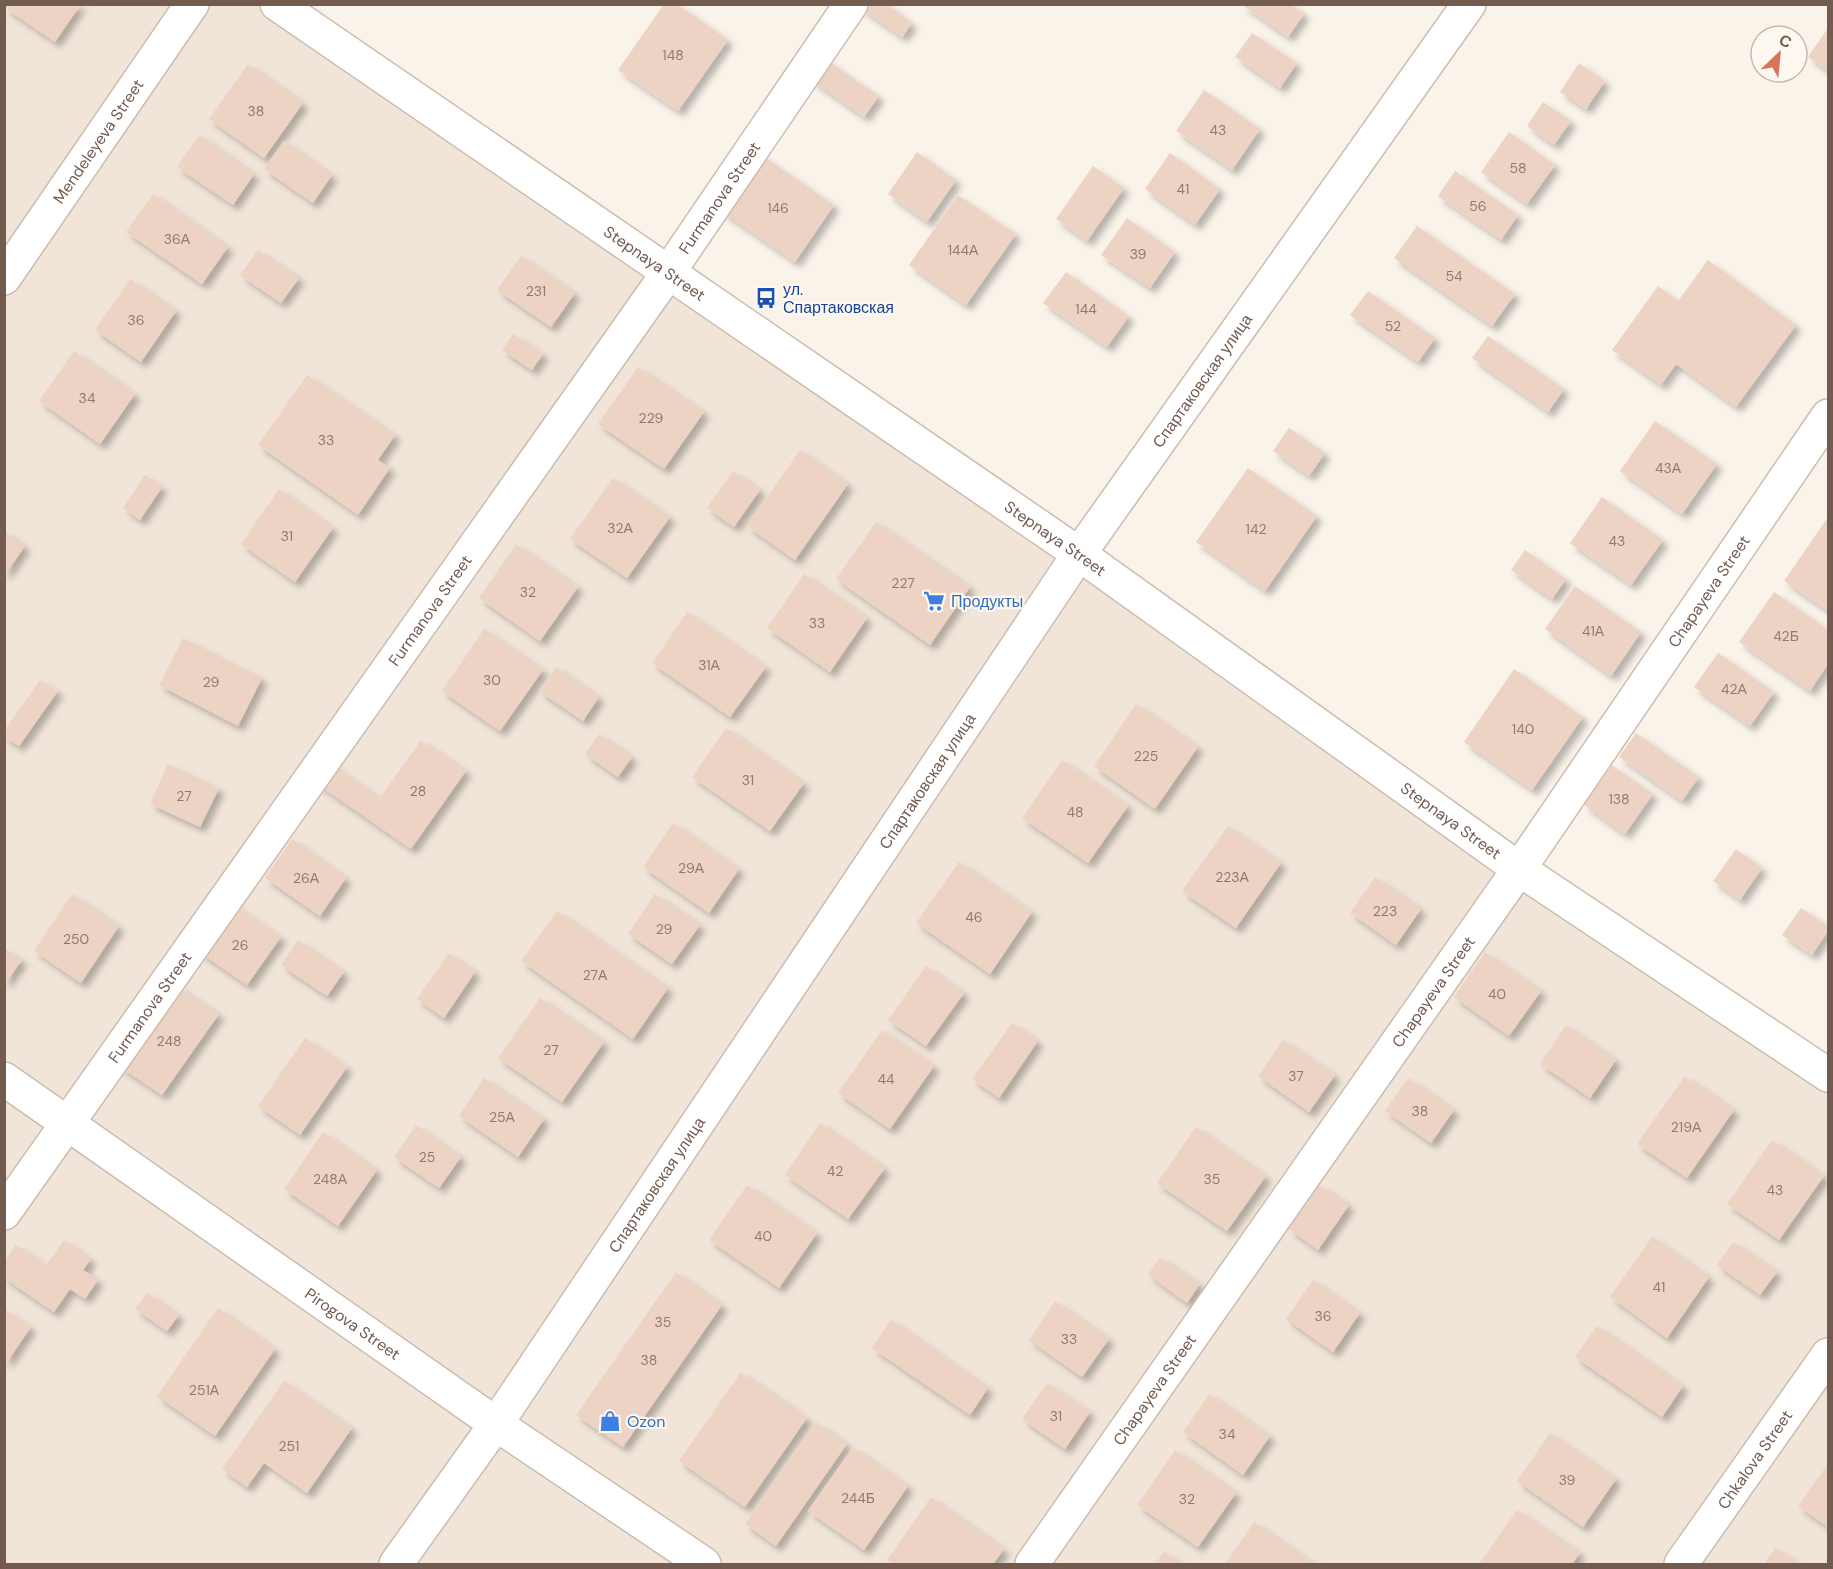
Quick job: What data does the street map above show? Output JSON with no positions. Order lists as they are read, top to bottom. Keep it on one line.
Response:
{"streets":{"street":["Mendeleyeva Street","Furmanova Street","Stepnaya Street","Спартаковская улица","Chapayeva Street","Pirogova Street","Chkalova Street"]},"crossings":[["Furmanova Street","Stepnaya Street"],["Furmanova Street","Pirogova Street"],["Stepnaya Street","Спартаковская улица"],["Stepnaya Street","Chapayeva Street"],["Спартаковская улица","Pirogova Street"]],"places":{"bus stop":["ул. Спартаковская"],"supermarket":["Продукты"],"shop":["Ozon"]},"house_numbers":["148","38","43","58","41","56","146","36А","144А","39","54","231","144","36","52","34","229","33","43А","32А","142","31","43","227","32","33","41А","42Б","31А","30","29","42А","140","225","31","28","27","138","48","29А","223А","26А","223","46","29","250","26","27А","40","248","27","37","44","38","25А","219А","25","42","248А","35","43","40","41","36","35","33","38","251А","31","34","251","39","244Б","32"],"north":"top right"}
